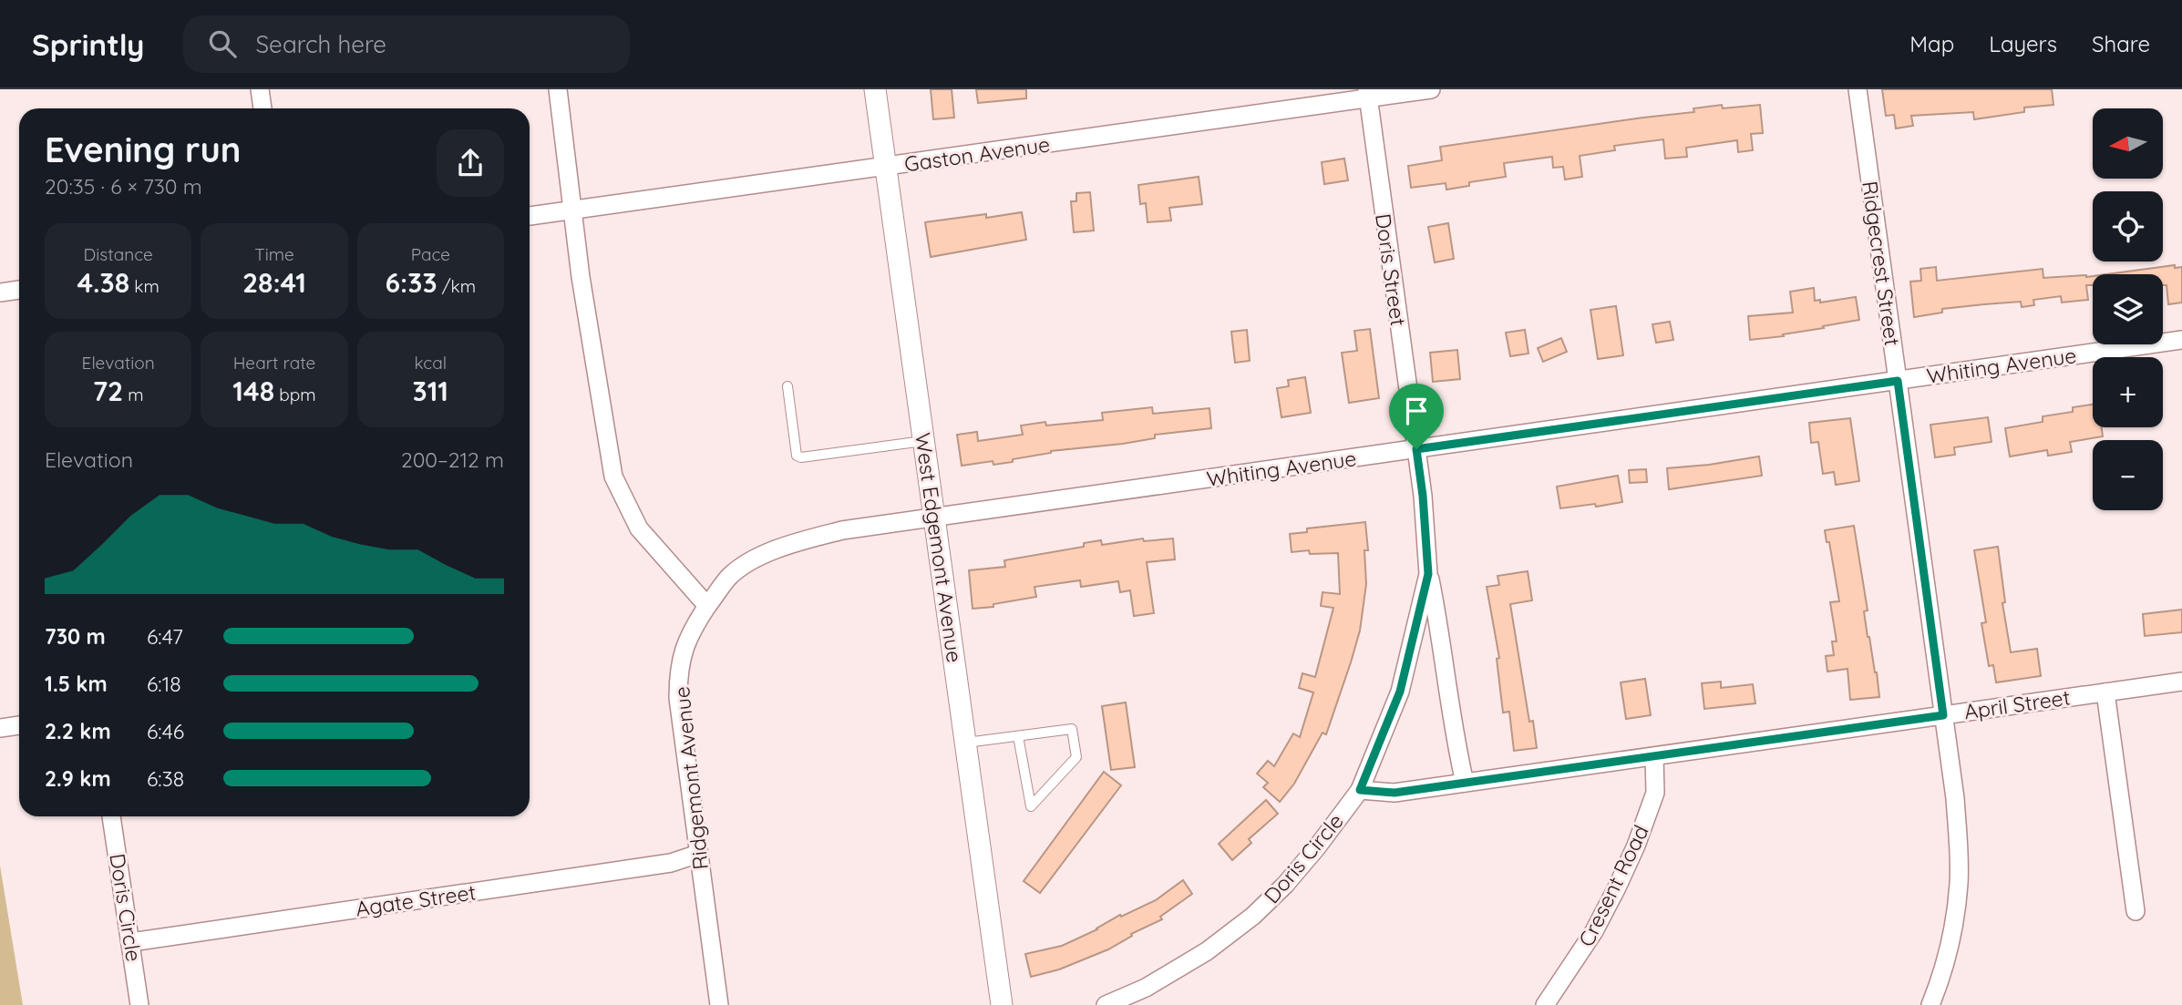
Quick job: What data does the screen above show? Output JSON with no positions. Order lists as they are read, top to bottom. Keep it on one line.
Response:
{"streets":{"street":["Gaston Avenue","Ridgecrest Street","Doris Street","Whiting Avenue","West Edgemont Avenue","April Street","Ridgemont Avenue","Doris Circle","Cresent Road","Agate Street"]},"crossings":[["Gaston Avenue","Doris Street"],["Gaston Avenue","West Edgemont Avenue"],["Ridgecrest Street","Whiting Avenue"],["Ridgecrest Street","April Street"],["Doris Street","Whiting Avenue"],["Doris Street","Doris Circle"],["Whiting Avenue","West Edgemont Avenue"],["Whiting Avenue","Ridgemont Avenue"],["Whiting Avenue","Doris Circle"],["April Street","Doris Circle"],["April Street","Cresent Road"],["Ridgemont Avenue","Agate Street"],["Doris Circle","Agate Street"]],"north":"left","page":{"header":"Sprintly","search":"Search here","nav":["Map","Layers","Share"],"map_buttons":["+","−"],"heading":["Evening run","20:35 · 6 × 730 m"],"stats":[["Distance","4.38 km"],["Time","28:41"],["Pace","6:33 /km"],["Elevation","72 m"],["Heart rate","148 bpm"],["kcal","311"]],"chart":["Elevation","200–212 m"],"list":[{"name":"730 m","note":"6:47"},{"name":"1.5 km","note":"6:18"},{"name":"2.2 km","note":"6:46"},{"name":"2.9 km","note":"6:38"}]}}
